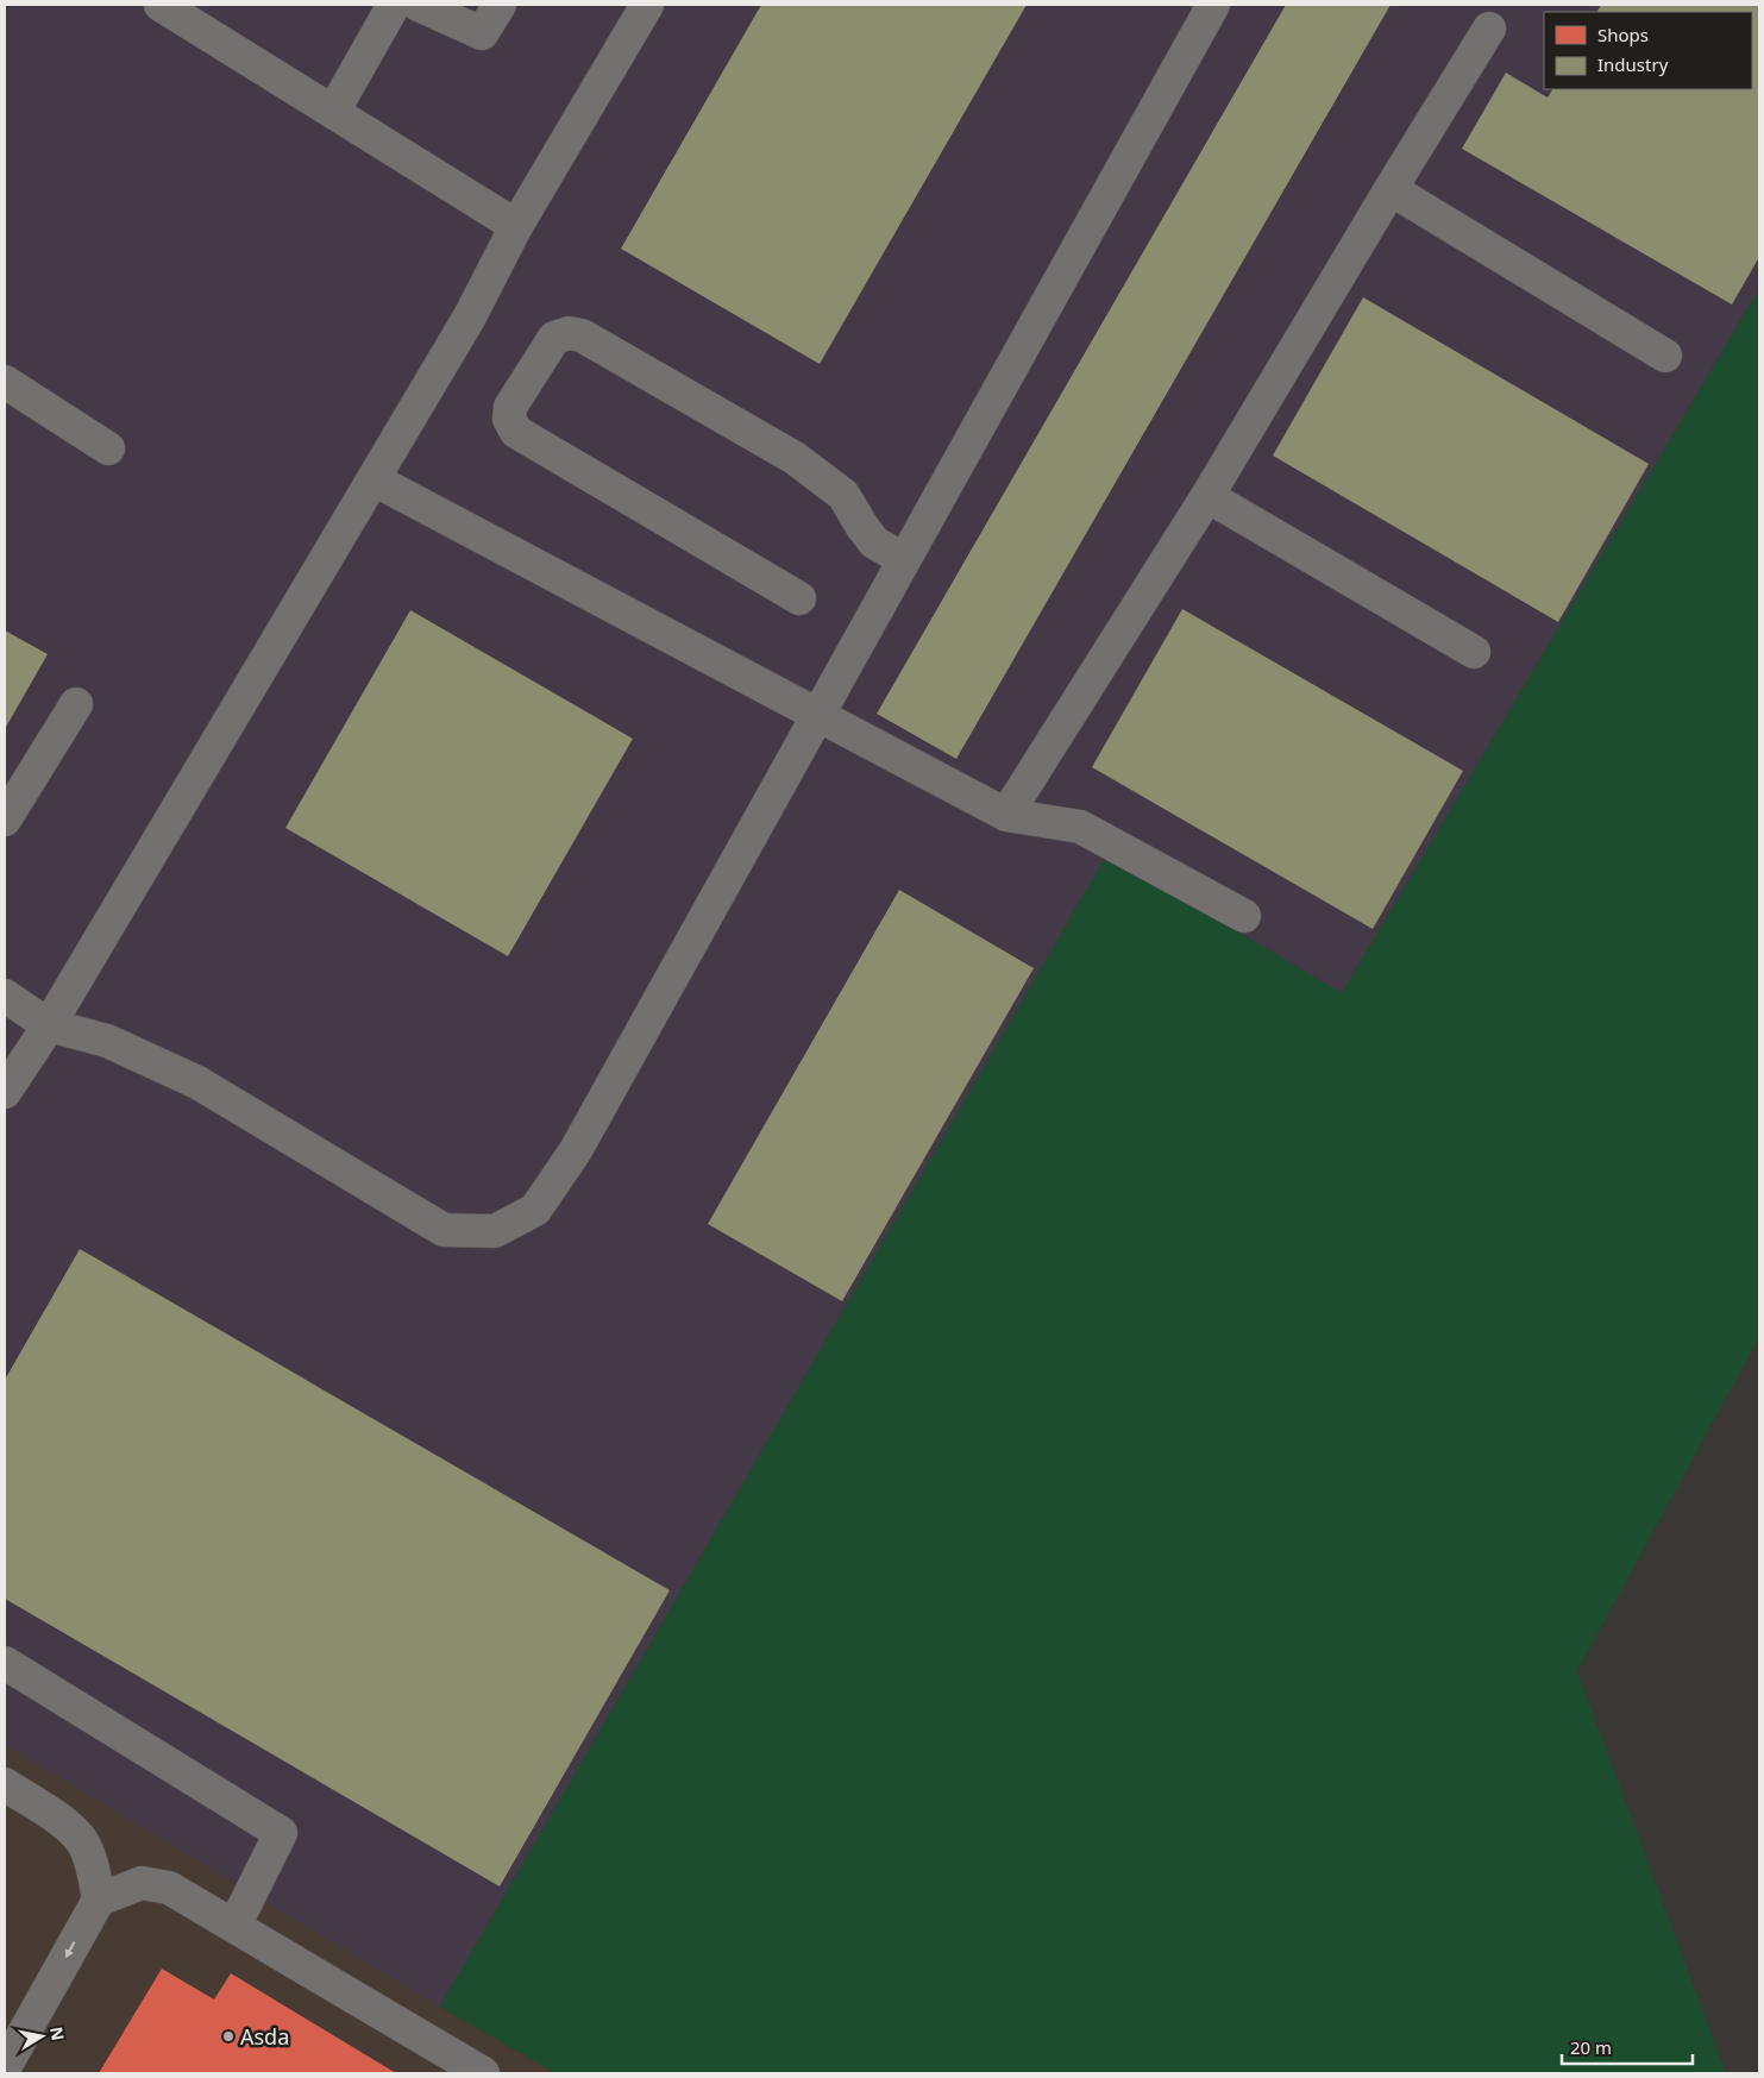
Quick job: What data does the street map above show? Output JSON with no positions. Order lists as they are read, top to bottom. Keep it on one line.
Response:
{"places":["Asda"],"legend":["Shops","Industry"],"scale_bar":"20 m","north":"right"}
